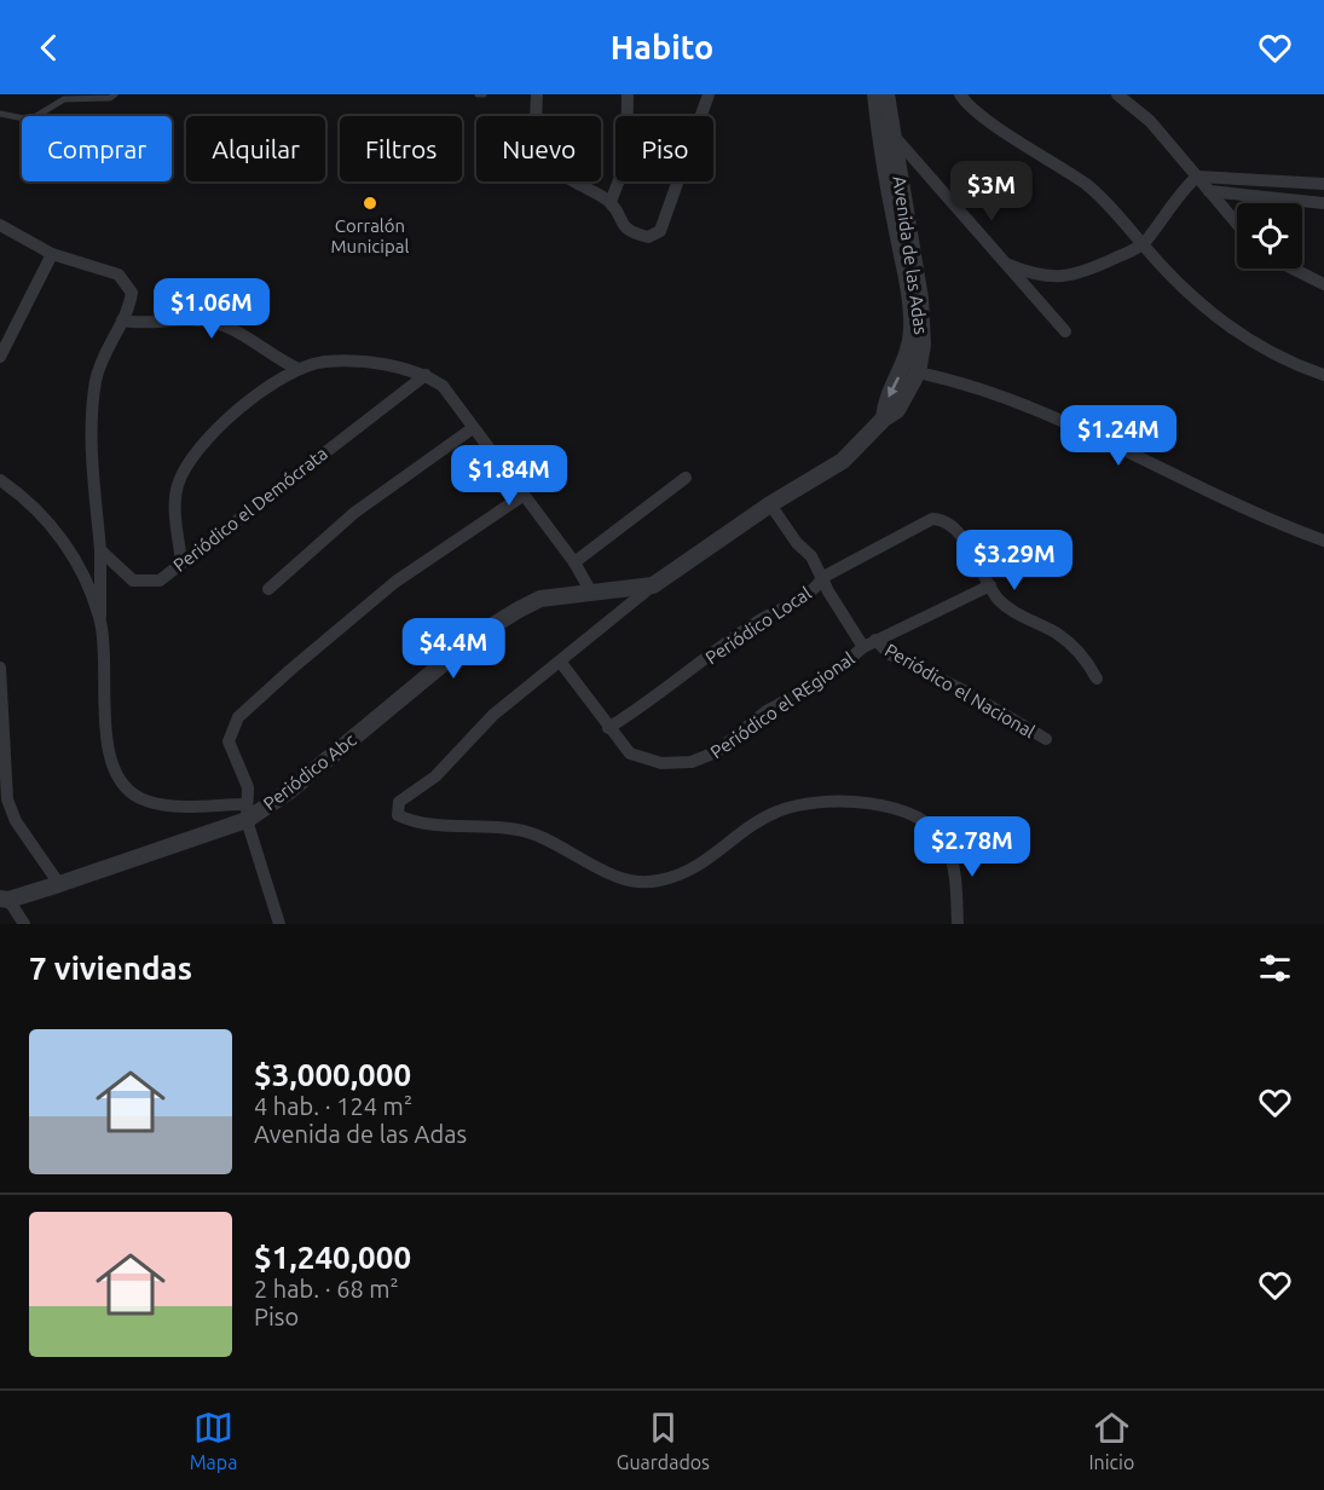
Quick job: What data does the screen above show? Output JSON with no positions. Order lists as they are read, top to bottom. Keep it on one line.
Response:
{"streets":{"street":["Avenida de las Adas","Periódico el Demócrata","Periódico Local","Periódico el Nacional","Periódico el REgional","Periódico Abc"]},"crossings":[["Periódico Local","Periódico el Nacional"],["Periódico Local","Periódico el REgional"],["Periódico el Nacional","Periódico el REgional"]],"places":["Corralón Municipal"],"page":{"header":"Habito","chip":["Comprar","Alquilar","Filtros","Nuevo","Piso"],"price":["$3M","$1.06M","$1.24M","$1.84M","$3.29M","$4.4M","$2.78M"],"heading":"7 viviendas","list":[{"name":"$3,000,000","note":"4 hab. · 124 m² · Avenida de las Adas"},{"name":"$1,240,000","note":"2 hab. · 68 m² · Piso"}],"tabs":["Mapa","Guardados","Inicio"]}}
